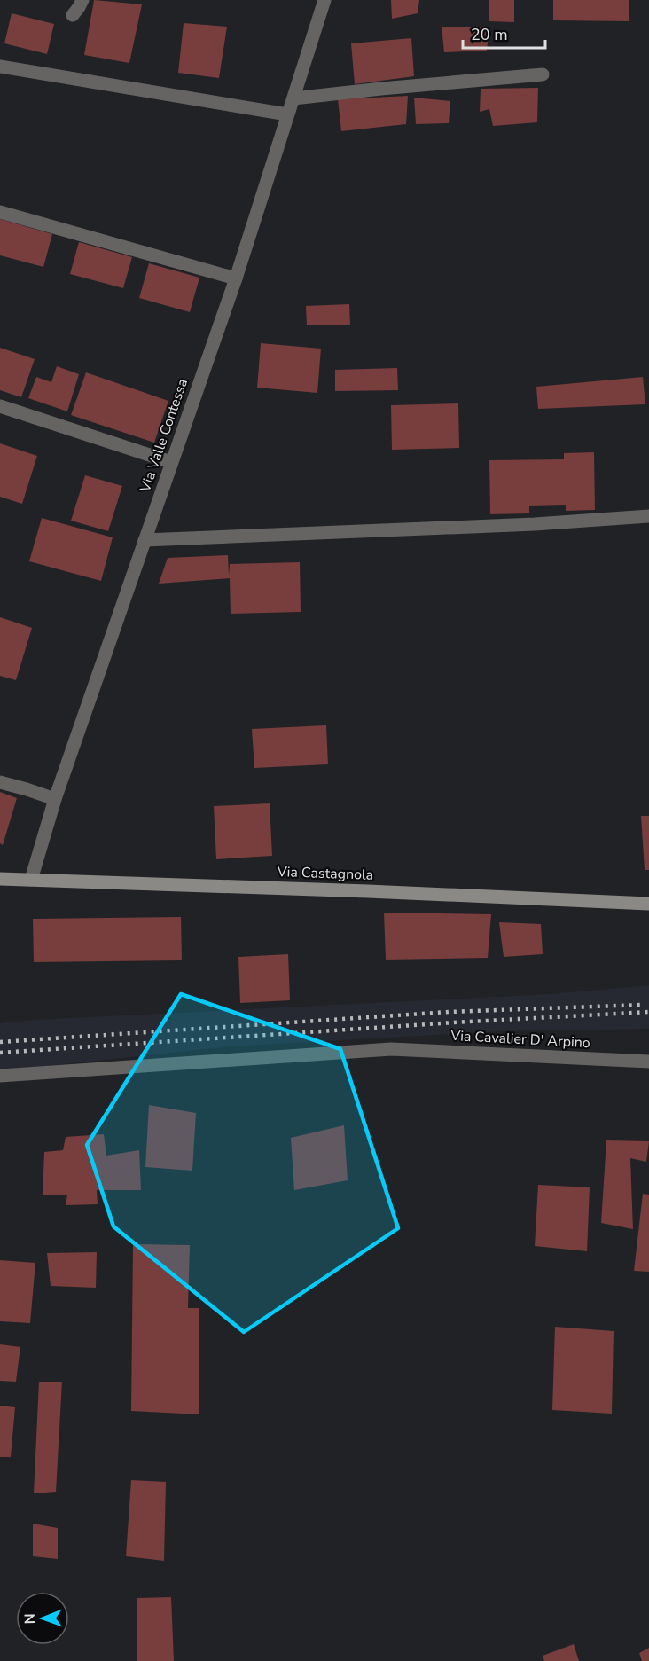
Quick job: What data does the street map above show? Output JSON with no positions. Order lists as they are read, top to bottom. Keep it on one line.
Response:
{"streets":{"main road":["Via Castagnola"],"street":["Via Valle Contessa","Via Cavalier D' Arpino"]},"crossings":[["Via Valle Contessa","Via Castagnola"]],"scale_bar":"20 m","north":"left"}
